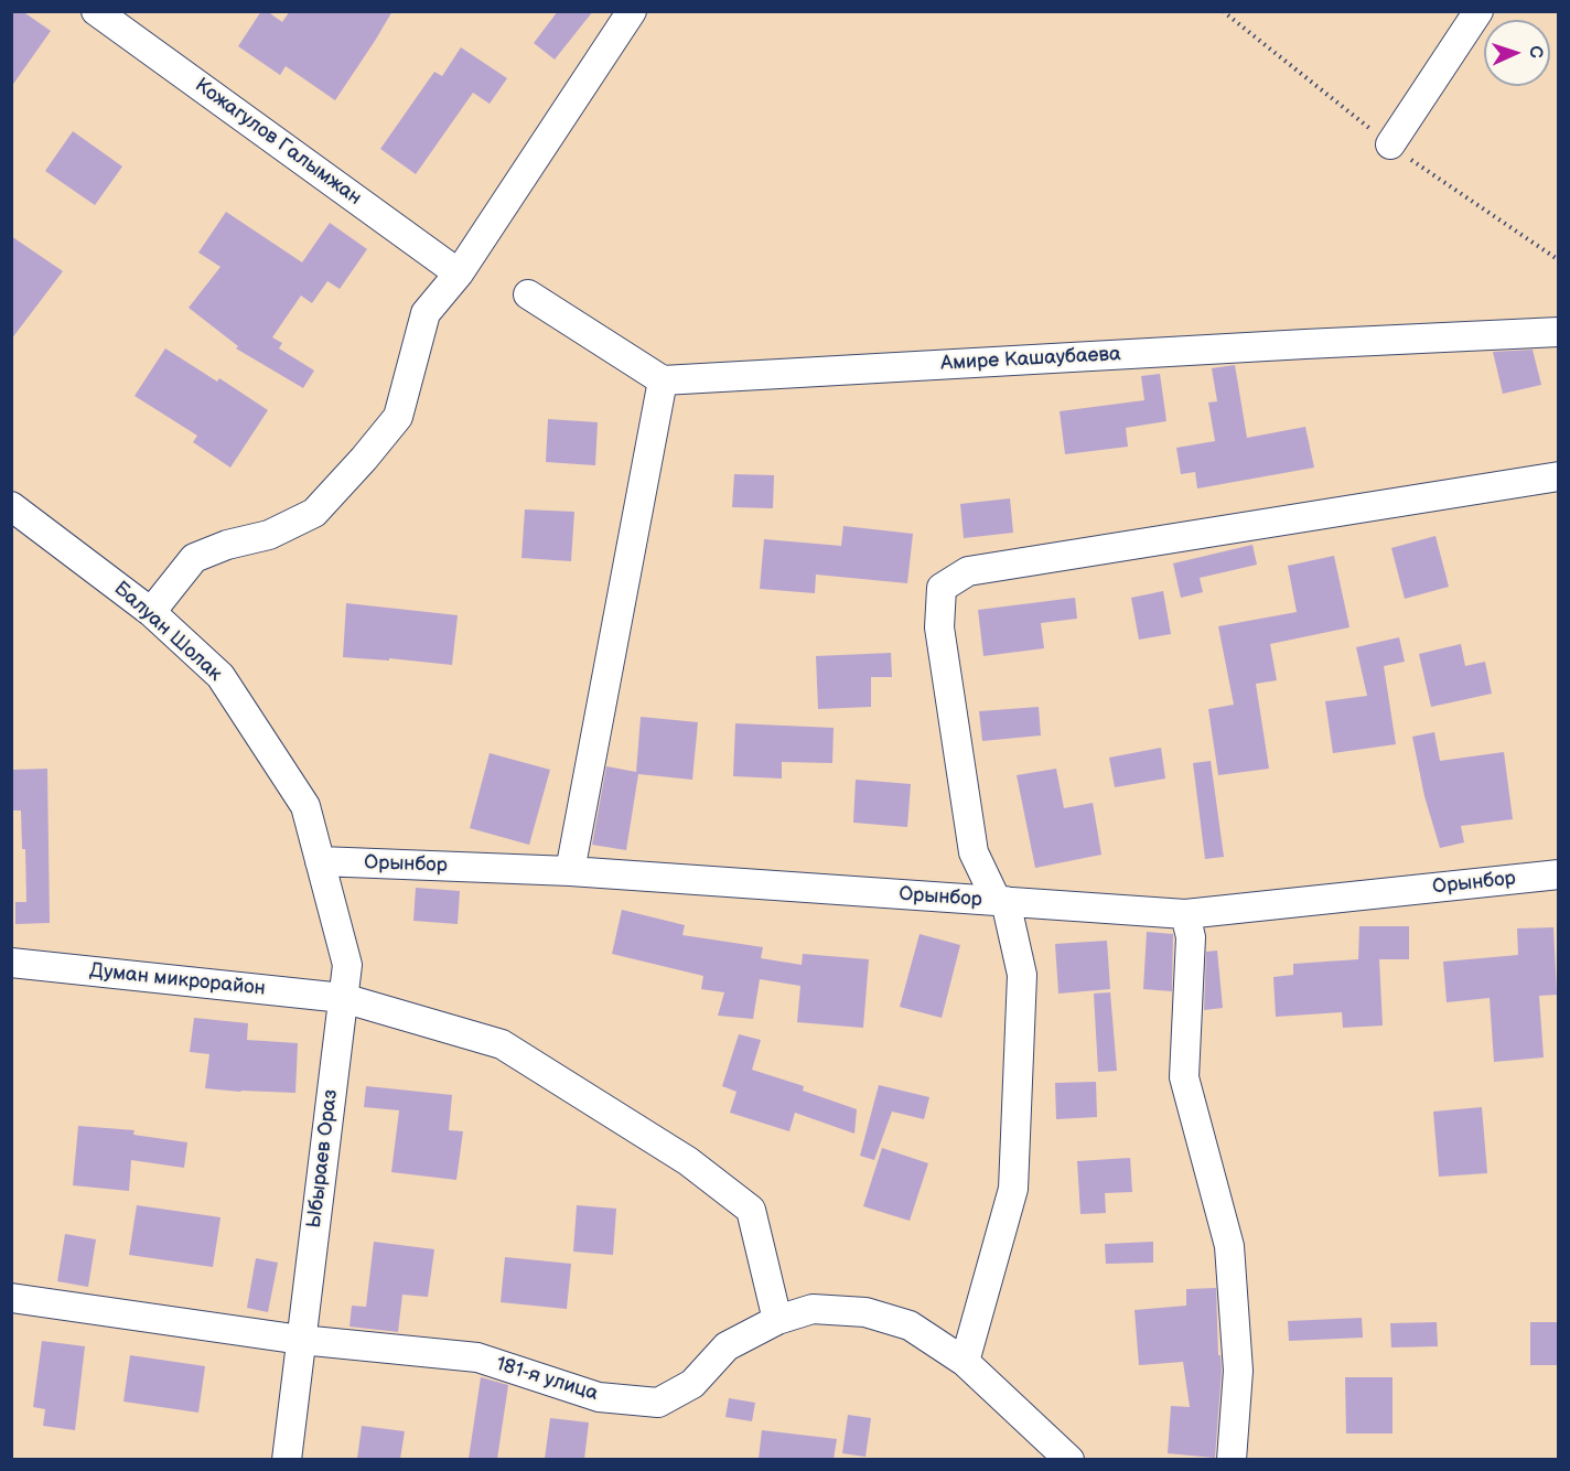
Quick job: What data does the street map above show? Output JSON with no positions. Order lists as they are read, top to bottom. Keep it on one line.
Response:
{"streets":{"street":["Кожагулов Галымжан","Амире Кашаубаева","Балуан Шолак","Орынбор","Думан микрорайон","Ыбыраев Ораз","181-я улица"]},"crossings":[["Балуан Шолак","Орынбор"],["Балуан Шолак","Ыбыраев Ораз"],["Орынбор","Ыбыраев Ораз"],["Думан микрорайон","Ыбыраев Ораз"],["Думан микрорайон","181-я улица"],["Ыбыраев Ораз","181-я улица"]],"north":"right"}
